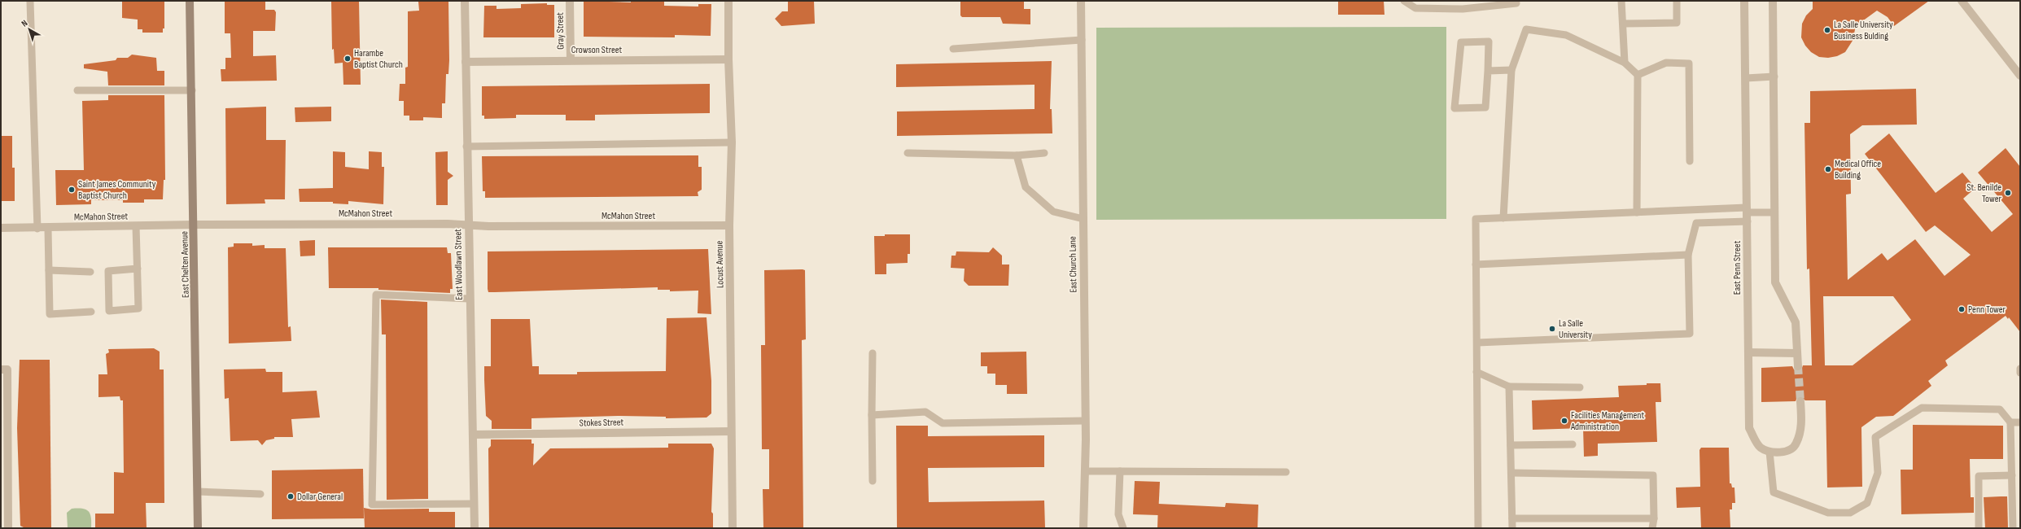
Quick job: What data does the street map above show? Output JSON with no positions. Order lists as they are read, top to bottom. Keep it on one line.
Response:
{"streets":{"street":["Gray Street","Crowson Street","McMahon Street","East Chelten Avenue","East Woodlawn Street","Locust Avenue","East Church Lane","East Penn Street","Stokes Street"]},"crossings":[["Gray Street","Crowson Street"],["Crowson Street","East Woodlawn Street"],["Crowson Street","Locust Avenue"],["McMahon Street","East Chelten Avenue"],["McMahon Street","East Woodlawn Street"],["McMahon Street","Locust Avenue"],["East Woodlawn Street","Stokes Street"],["Locust Avenue","Stokes Street"]],"places":["La Salle University Business Bulding","Harambe Baptist Church","Medical Office Building","Saint James Community Baptist Church","St. Benilde Tower","Penn Tower","La Salle University","Facilities Management Administration","Dollar General"],"north":"top left"}
